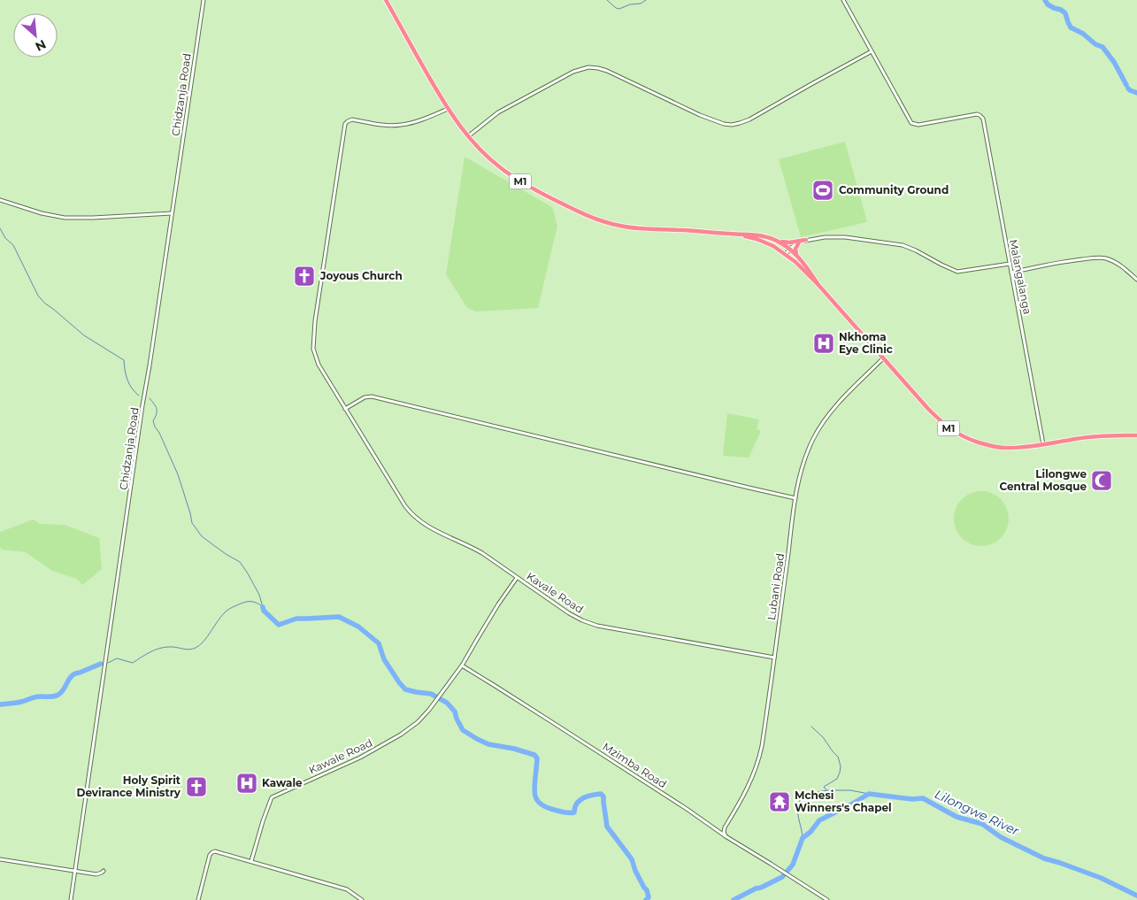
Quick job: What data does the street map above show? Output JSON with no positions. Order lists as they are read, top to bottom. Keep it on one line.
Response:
{"streets":{"highway":["M1"],"street":["Chidzanja Road","Malangalanga","Lubani Road","Kavale Road","Kawale Road","Mzimba Road"]},"crossings":[["M1","Malangalanga"],["M1","Lubani Road"],["Lubani Road","Kavale Road"],["Lubani Road","Mzimba Road"],["Kavale Road","Kawale Road"],["Kavale Road","Mzimba Road"]],"water":["Lilongwe River"],"places":{"sports":["Community Ground"],"church":["Joyous Church","Holy Spirit Devirance Ministry"],"hospital":["Nkhoma Eye Clinic","Kawale"],"mosque":["Lilongwe Central Mosque"],"temple":["Mchesi Winners's Chapel"]},"north":"bottom right"}
